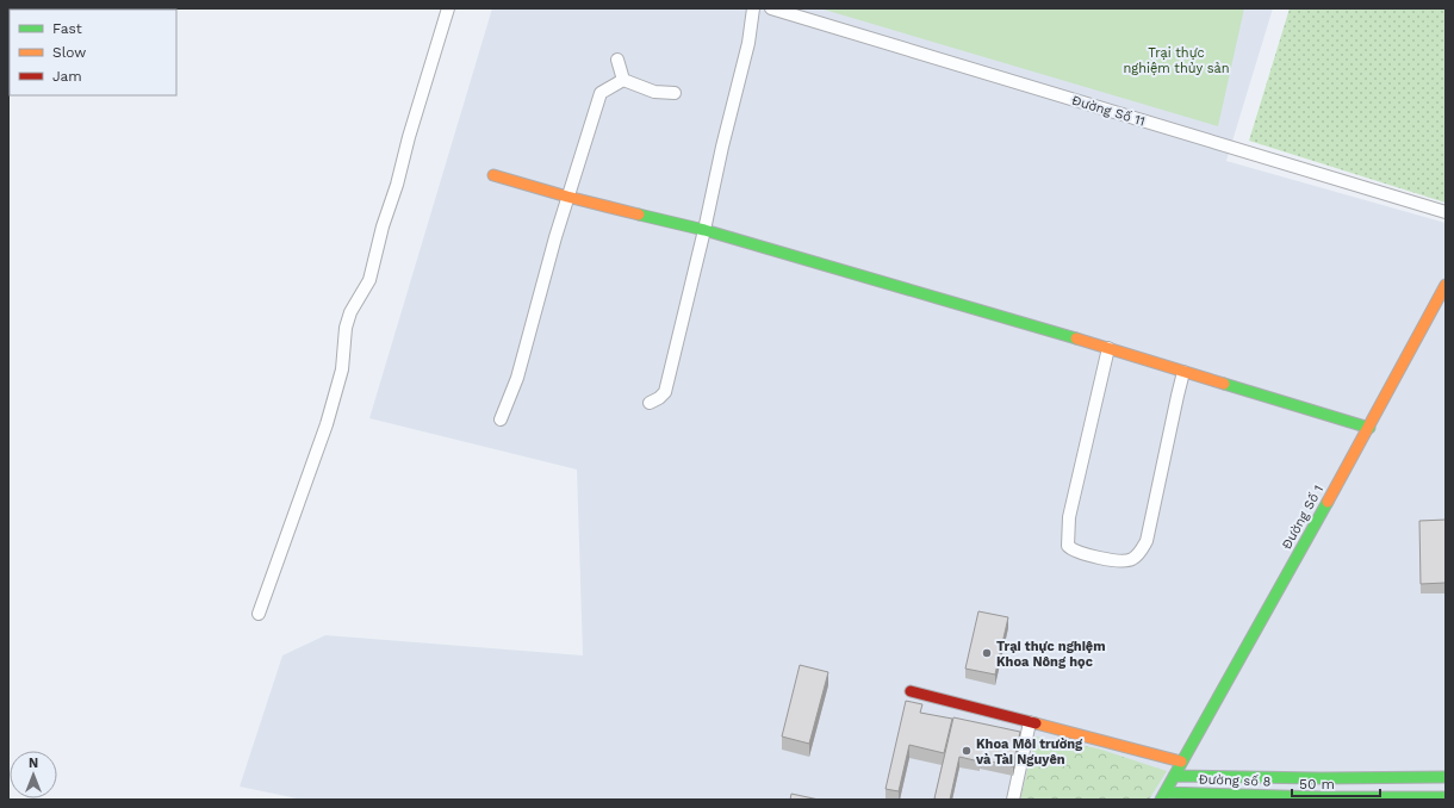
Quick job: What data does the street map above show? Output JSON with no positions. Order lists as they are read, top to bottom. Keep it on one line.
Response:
{"streets":{"street":["Đường Số 11","Đường Số 1","Đường số 8"]},"parks":["Trại thực nghiệm thủy sản"],"places":["Trại thực nghiệm Khoa Nông học","Khoa Môi trường và Tài Nguyên"],"legend":["Fast","Slow","Jam"],"scale_bar":"50 m","north":"top"}
